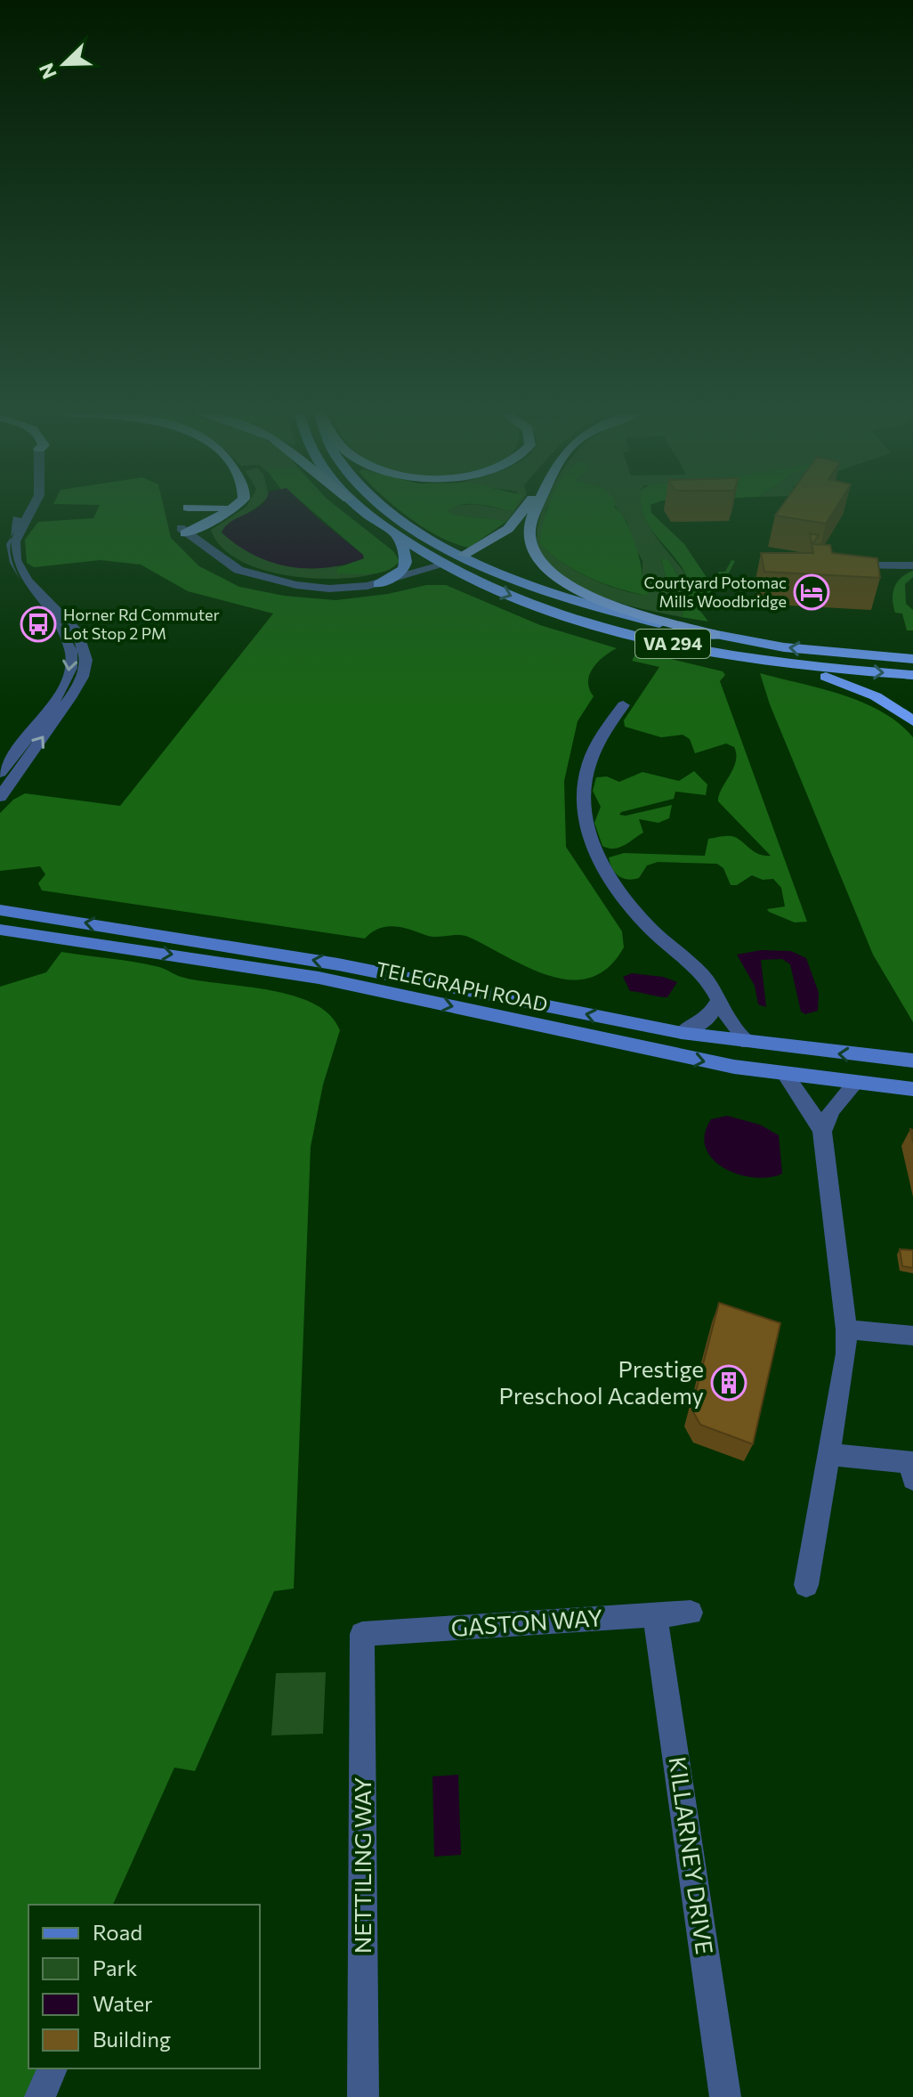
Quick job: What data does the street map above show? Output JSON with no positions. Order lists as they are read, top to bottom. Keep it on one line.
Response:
{"streets":{"highway":["VA 294"],"main road":["TELEGRAPH ROAD"],"street":["GASTON WAY","KILLARNEY DRIVE","NETTILING WAY"]},"crossings":[["GASTON WAY","KILLARNEY DRIVE"],["GASTON WAY","NETTILING WAY"]],"places":{"hotel":["Courtyard Potomac Mills Woodbridge"],"bus stop":["Horner Rd Commuter Lot Stop 2 PM"],"building":["Prestige Preschool Academy"]},"legend":["Road","Park","Water","Building"],"north":"bottom left"}
